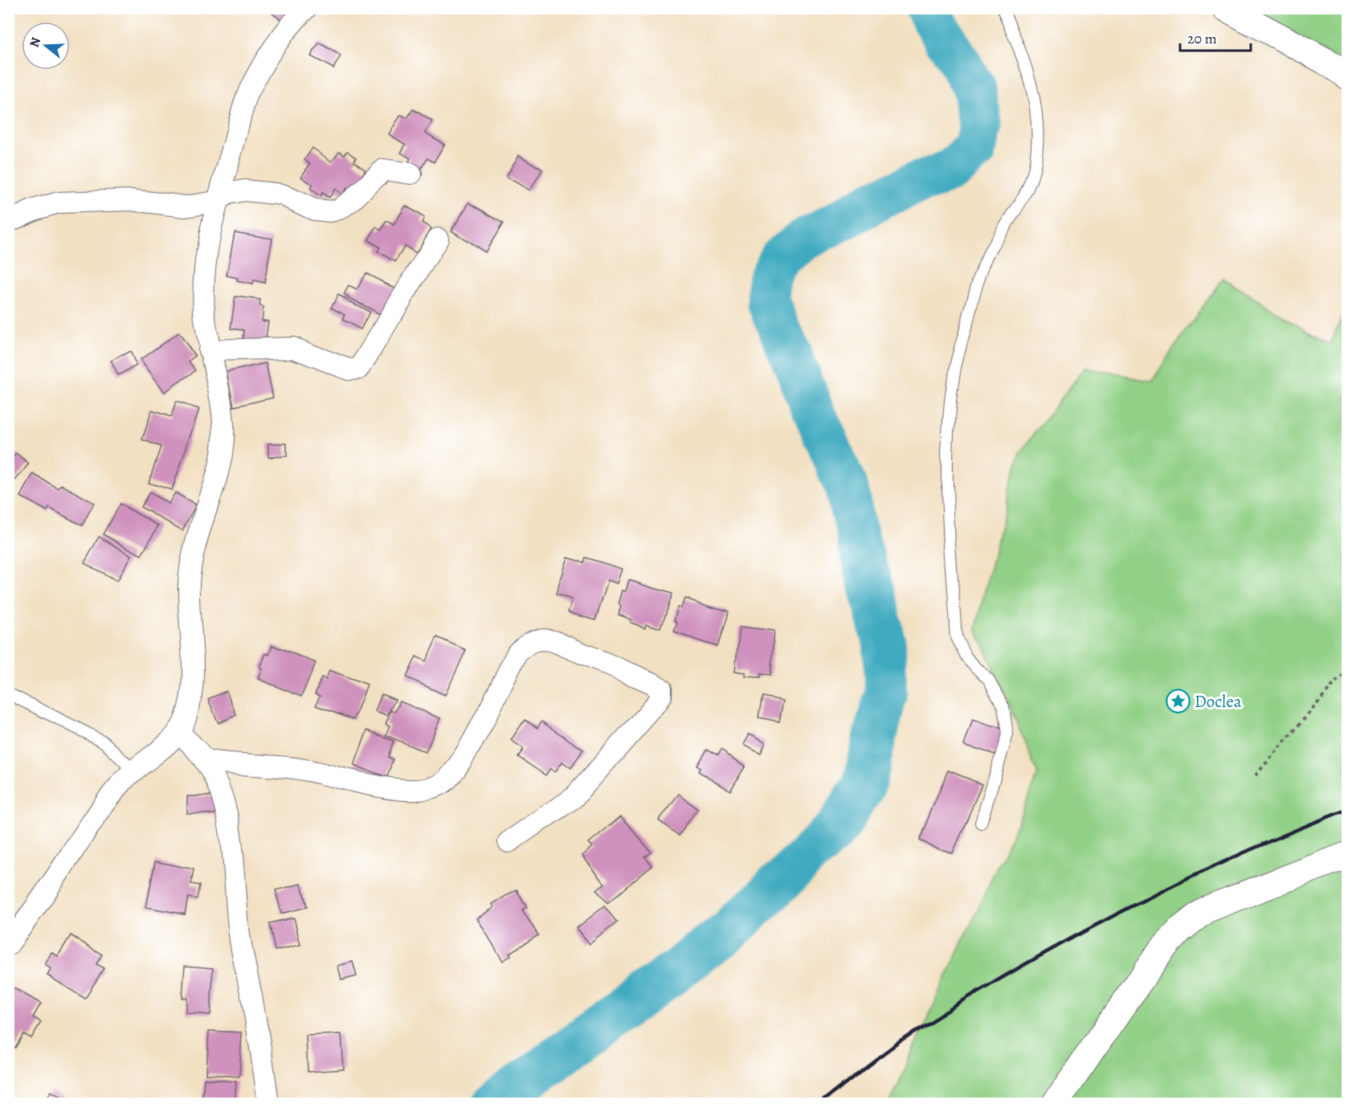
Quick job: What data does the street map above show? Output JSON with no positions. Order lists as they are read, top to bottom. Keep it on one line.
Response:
{"places":{"place":["Doclea"]},"scale_bar":"20 m","north":"left"}
